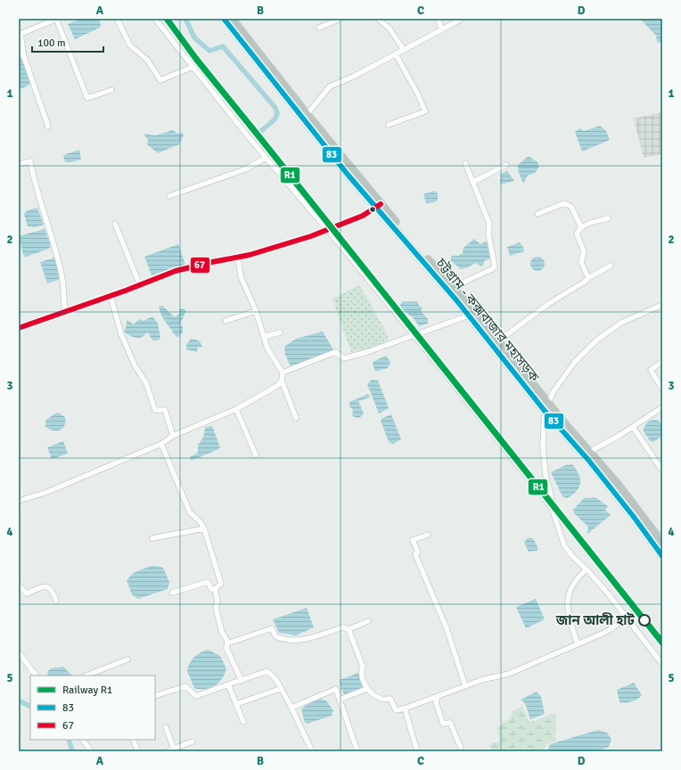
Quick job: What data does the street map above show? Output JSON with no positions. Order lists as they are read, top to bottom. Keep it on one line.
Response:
{"streets":{"highway":["চট্টগ্রাম - কক্সবাজার মহাসড়ক"]},"places":["জান আলী হাট"],"lines":["rail line R1","transit line 83","transit line 67"],"legend":["Railway R1","83","67"],"scale_bar":"100 m","grid":{"columns":["A","B","C","D"],"rows":["1","2","3","4","5"]}}
